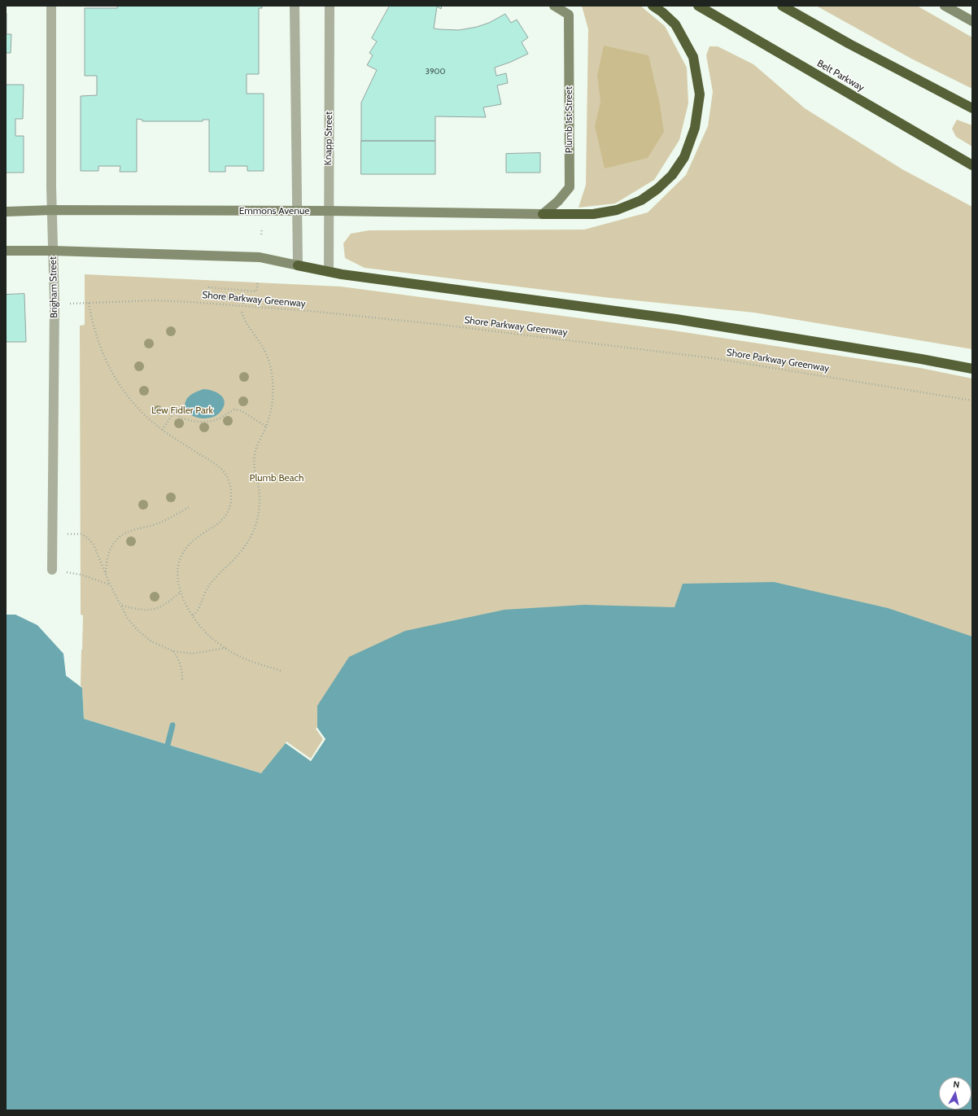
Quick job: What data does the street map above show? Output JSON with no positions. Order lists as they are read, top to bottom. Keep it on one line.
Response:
{"streets":{"highway":["Belt Parkway"],"main road":["Plumb 1st Street","Emmons Avenue"],"street":["Knapp Street","Brigham Street"],"path":["Shore Parkway Greenway"]},"crossings":[["Plumb 1st Street","Emmons Avenue"],["Knapp Street","Emmons Avenue"],["Emmons Avenue","Brigham Street"],["Brigham Street","Shore Parkway Greenway"]],"parks":["Lew Fidler Park","Plumb Beach"],"house_numbers":["3900"],"north":"top"}
